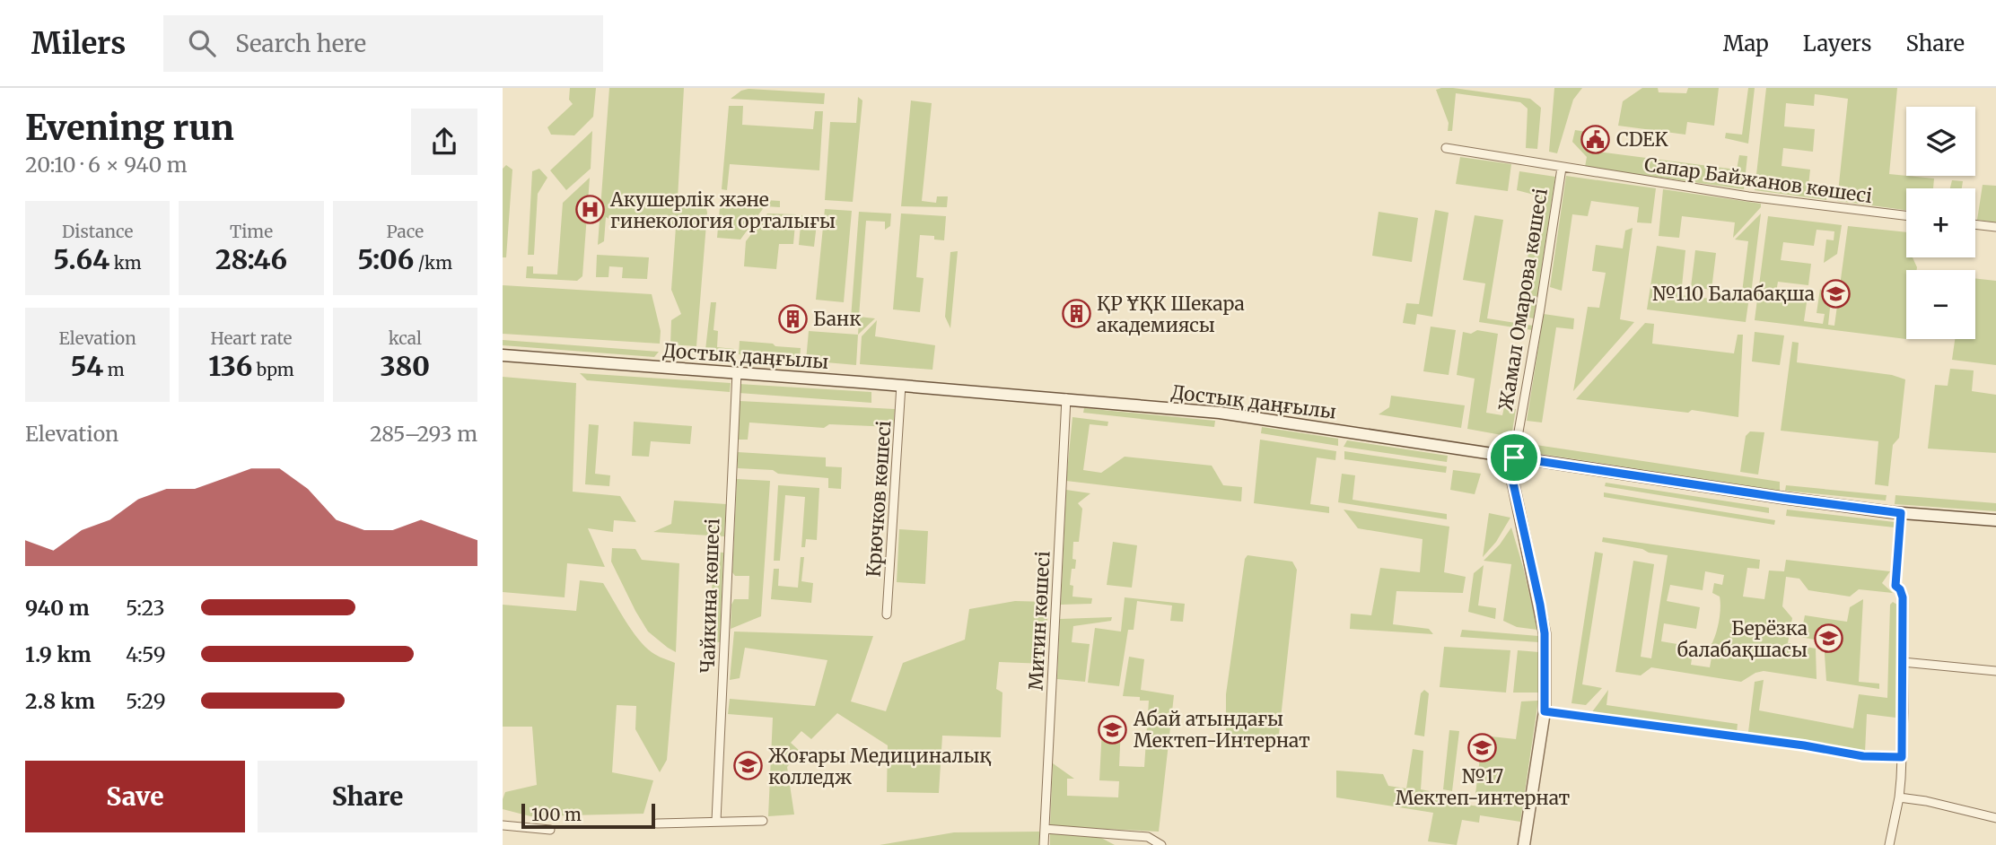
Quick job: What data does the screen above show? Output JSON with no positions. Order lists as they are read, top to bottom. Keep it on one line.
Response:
{"streets":{"main road":["Жамал Омарова көшесі","Достық даңғылы"],"street":["Сапар Байжанов көшесі","Крючков көшесі","Чайкина көшесі","Митин көшесі"]},"crossings":[["Сапар Байжанов көшесі","Жамал Омарова көшесі"],["Жамал Омарова көшесі","Достық даңғылы"],["Достық даңғылы","Крючков көшесі"],["Достық даңғылы","Чайкина көшесі"],["Достық даңғылы","Митин көшесі"]],"places":{"public building":["CDEK"],"hospital":["Акушерлік және гинекология орталығы"],"school or university":["№110 Балабақша","Берёзка балабақшасы","Абай атындағы Мектеп-Интернат","№17 Мектеп-интернат","Жоғары Медициналық колледж"],"building":["ҚР ҰҚК Шекара академиясы","Банк"]},"scale_bar":"100 m","page":{"header":"Milers","search":"Search here","nav":["Map","Layers","Share"],"heading":["Evening run","20:10 · 6 × 940 m"],"map_buttons":["+","−"],"stats":[["Distance","5.64 km"],["Time","28:46"],["Pace","5:06 /km"],["Elevation","54 m"],["Heart rate","136 bpm"],["kcal","380"]],"chart":["Elevation","285–293 m"],"list":[{"name":"940 m","note":"5:23"},{"name":"1.9 km","note":"4:59"},{"name":"2.8 km","note":"5:29"}],"buttons":["Save","Share"],"scale":"100 m"}}
